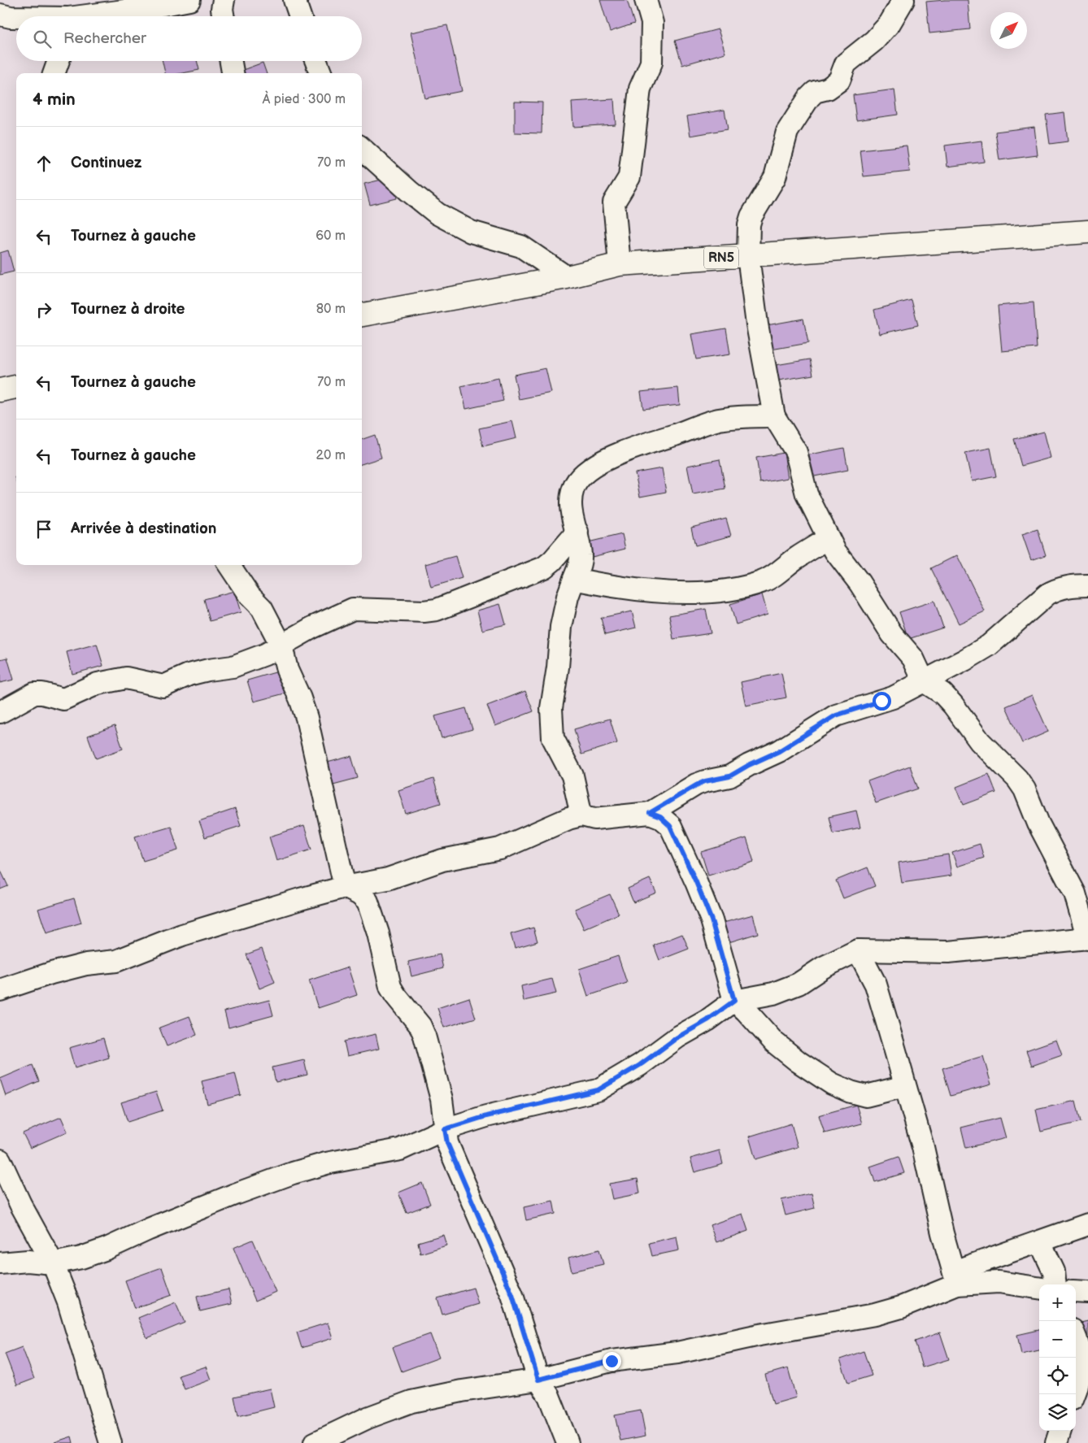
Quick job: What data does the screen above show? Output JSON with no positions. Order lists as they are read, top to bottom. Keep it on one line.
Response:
{"streets":{"highway":["RN5"]},"north":"top right","page":{"search":"Rechercher","heading":["4 min","À pied · 300 m"],"list":[["Continuez","70 m"],["Tournez à gauche","60 m"],["Tournez à droite","80 m"],["Tournez à gauche","70 m"],["Tournez à gauche","20 m"],"Arrivée à destination"],"map_buttons":["+","−"]}}
